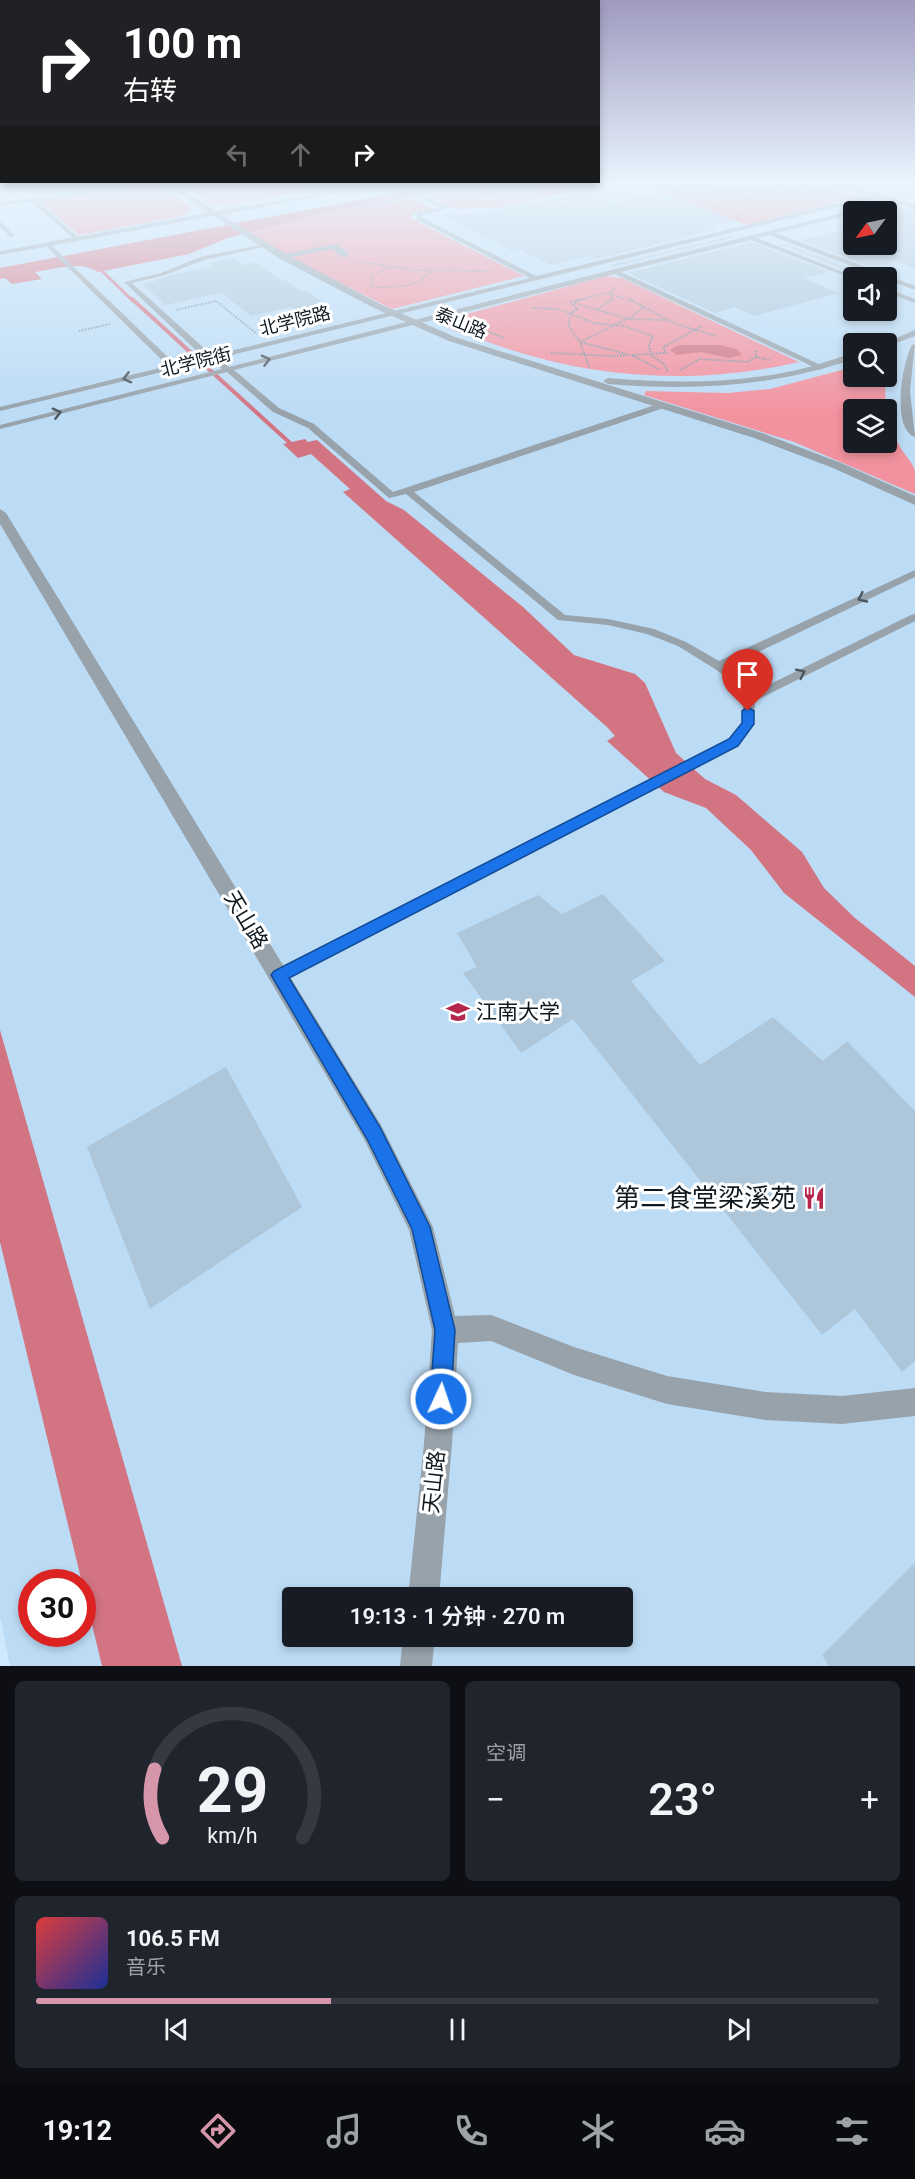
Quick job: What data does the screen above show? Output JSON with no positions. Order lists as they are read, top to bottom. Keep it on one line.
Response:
{"streets":{"street":["泰山路","天山路"],"lane":["北学院路","北学院街"]},"crossings":[["北学院路","泰山路"],["泰山路","北学院街"]],"one_way":["北学院街"],"places":{"school or university":["江南大学"],"restaurant":["第二食堂梁溪苑"]},"north":"bottom left","page":{"turn":["100 m","右转"],"limit":"30","trip":"19:13 · 1 分钟 · 270 m","tile":"空调","heat":["−","23°","+"],"song":["106.5 FM","音乐"],"tabs":"19:12","gauge":["29","km/h"]}}
